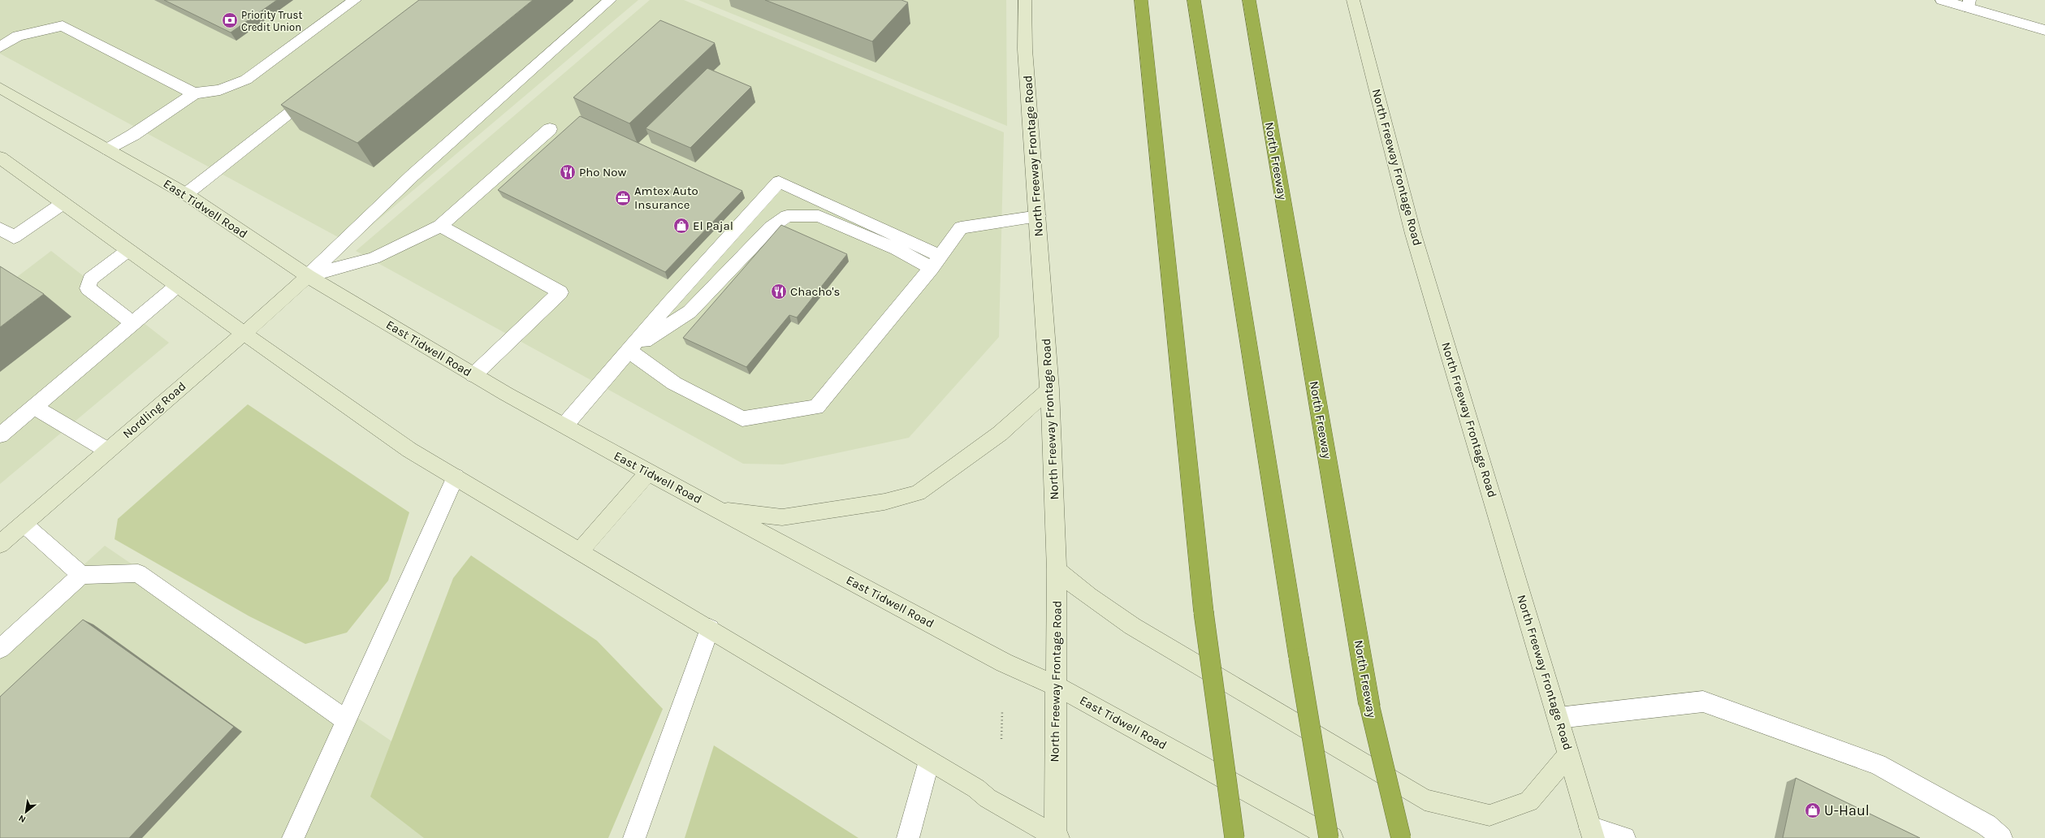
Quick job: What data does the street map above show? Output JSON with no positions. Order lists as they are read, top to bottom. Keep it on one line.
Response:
{"streets":{"highway":["North Freeway"],"main road":["North Freeway Frontage Road","East Tidwell Road","Nordling Road"]},"crossings":[["North Freeway Frontage Road","East Tidwell Road"],["East Tidwell Road","Nordling Road"]],"places":{"bank":["Priority Trust Credit Union"],"restaurant":["Pho Now","Chacho's"],"office":["Amtex Auto Insurance"],"shop":["El Pajal","U-Haul"]},"north":"bottom left"}
